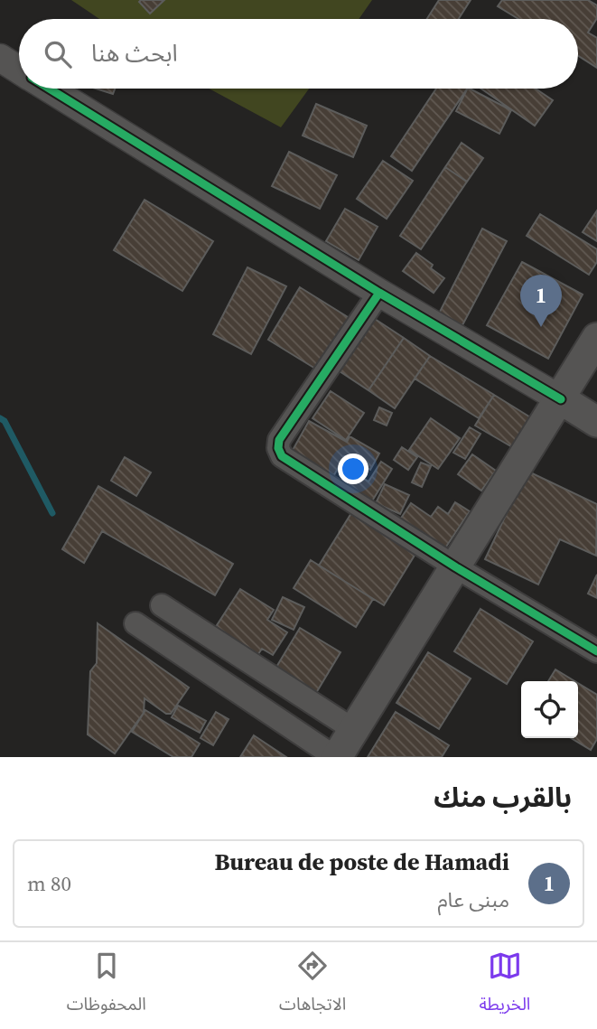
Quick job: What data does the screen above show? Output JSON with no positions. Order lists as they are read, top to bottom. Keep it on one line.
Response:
{"page":{"search":"ابحث هنا","pins":"1","heading":"بالقرب منك","list":[{"mark":"1","name":"Bureau de poste de Hamadi","note":"مبنى عام","value":"80 m"}],"nav":["الخريطة","الاتجاهات","المحفوظات"]}}
